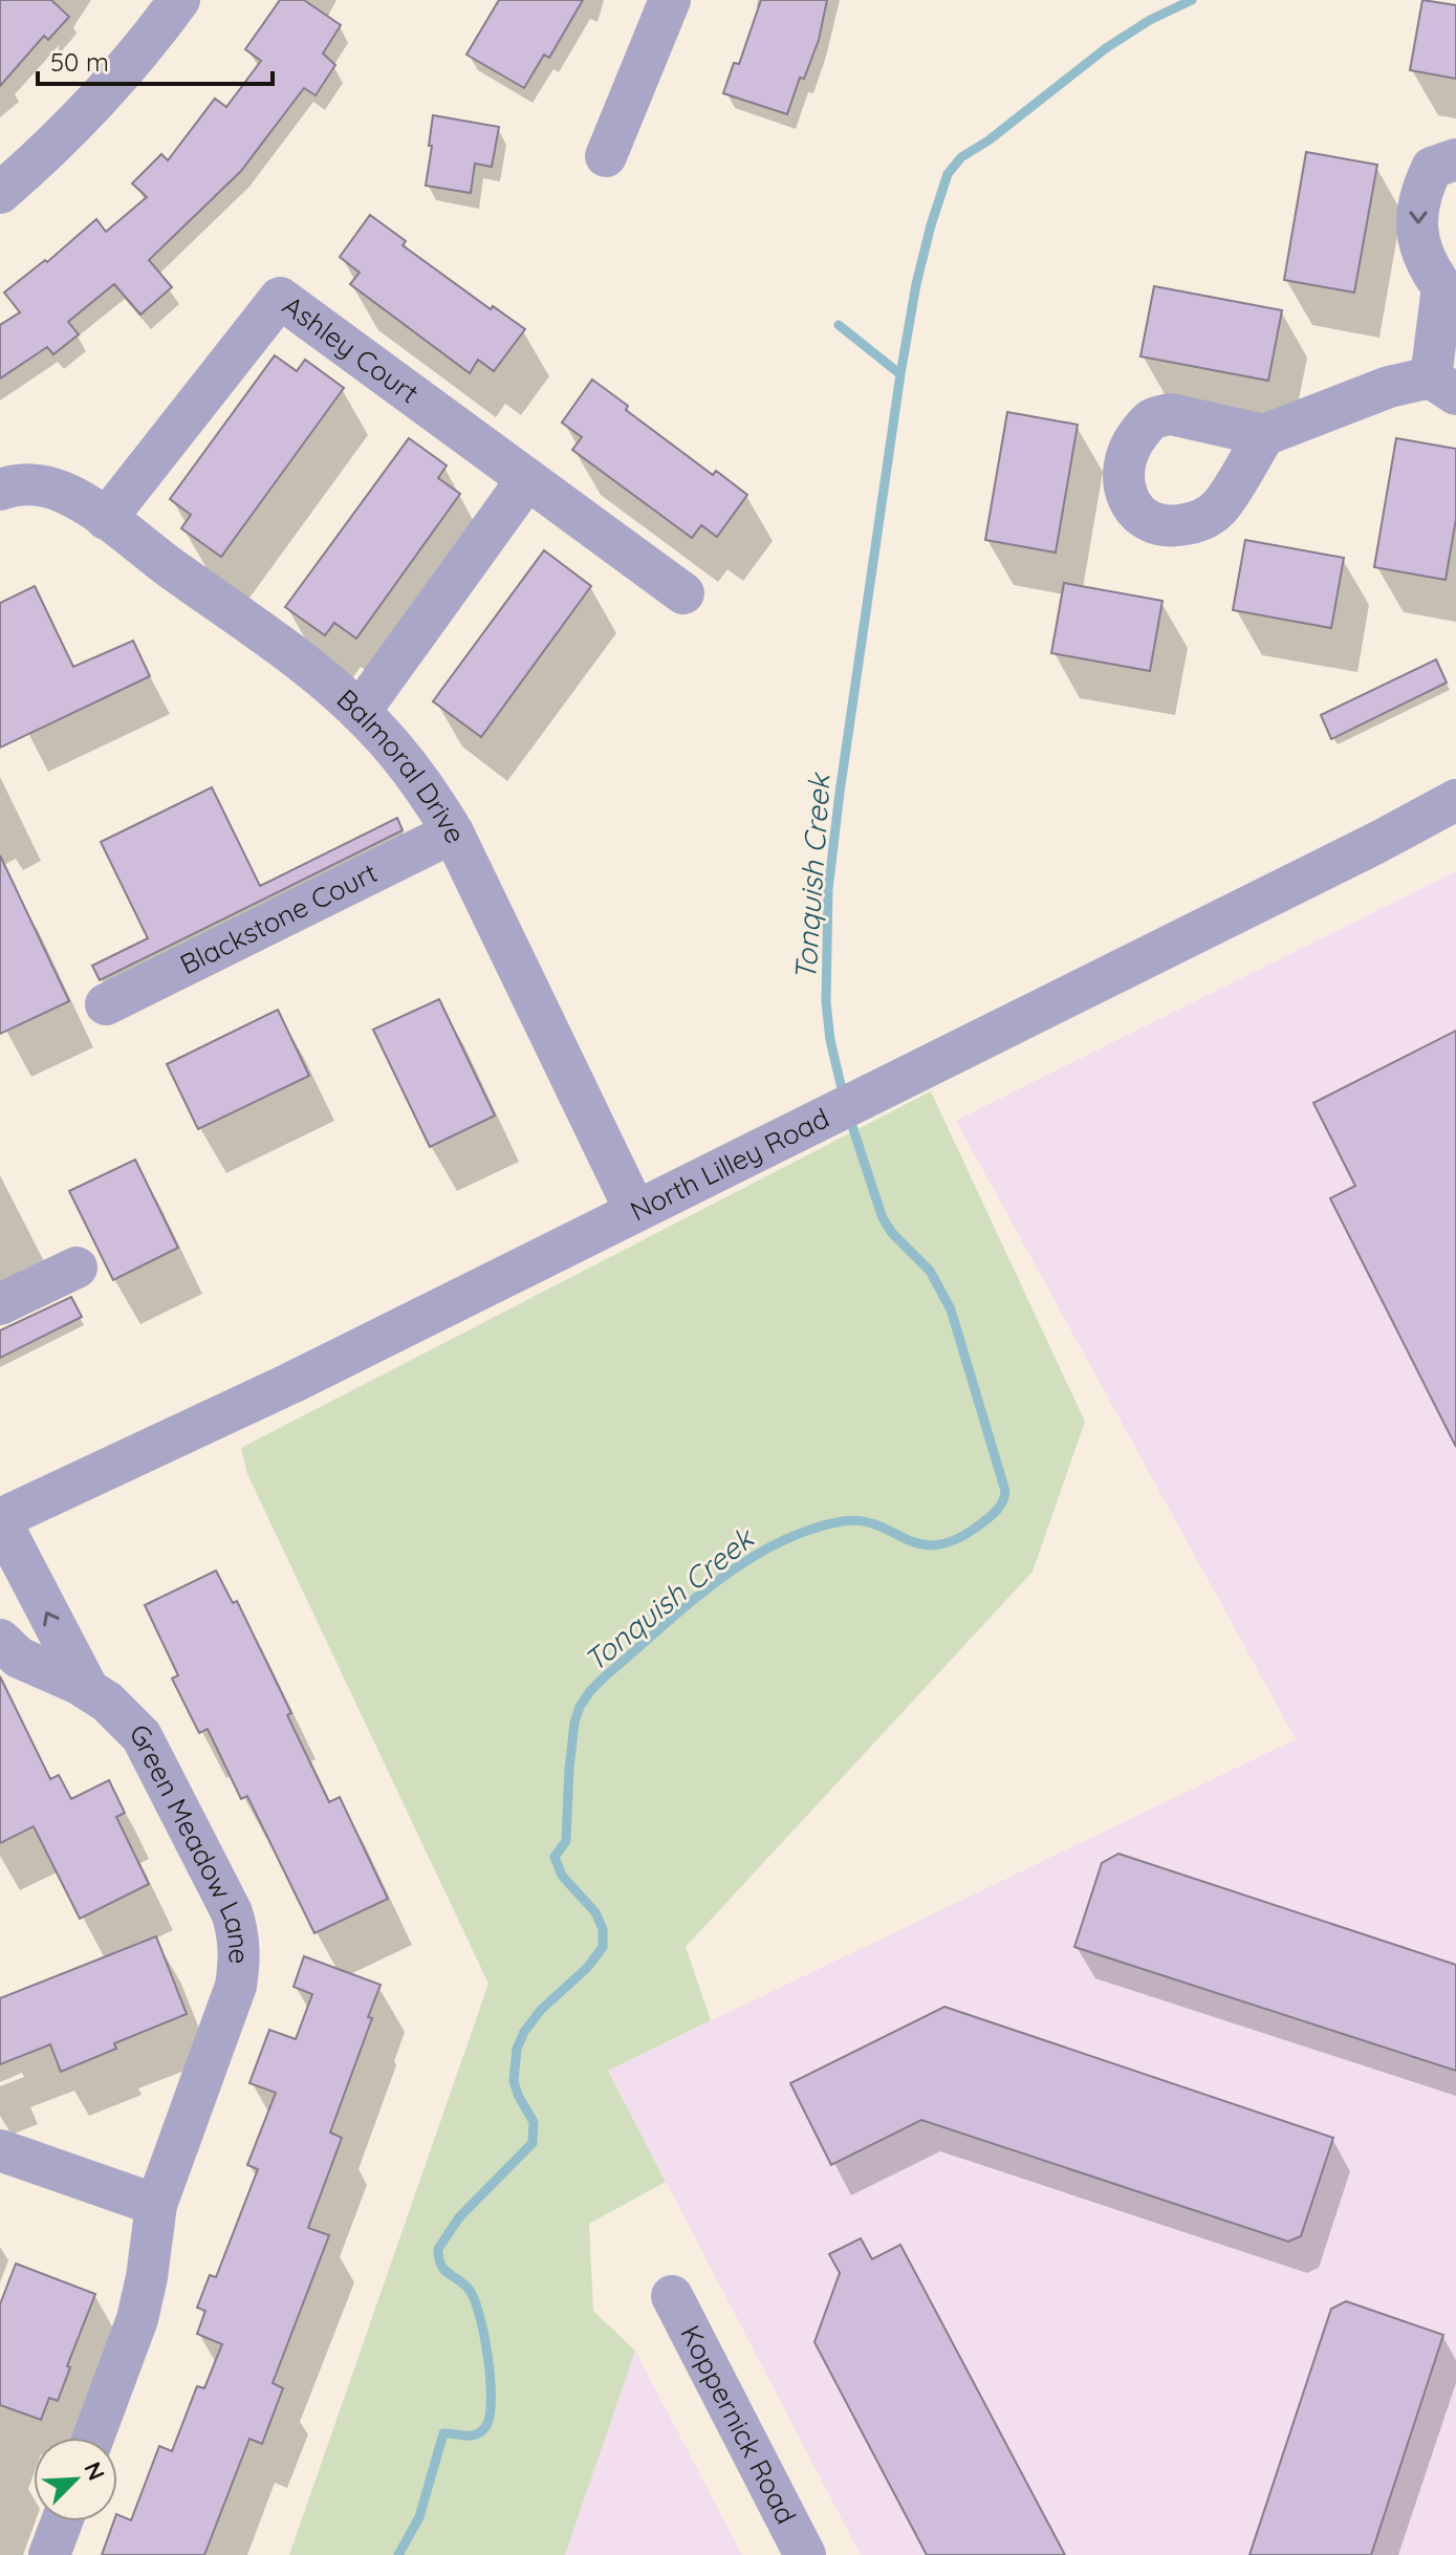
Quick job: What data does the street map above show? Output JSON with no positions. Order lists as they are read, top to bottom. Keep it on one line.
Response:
{"streets":{"street":["Ashley Court","Balmoral Drive","Blackstone Court","North Lilley Road","Green Meadow Lane","Koppernick Road"]},"crossings":[["Ashley Court","Balmoral Drive"],["Balmoral Drive","Blackstone Court"],["Balmoral Drive","North Lilley Road"]],"water":["Tonquish Creek"],"scale_bar":"50 m","north":"top right"}
